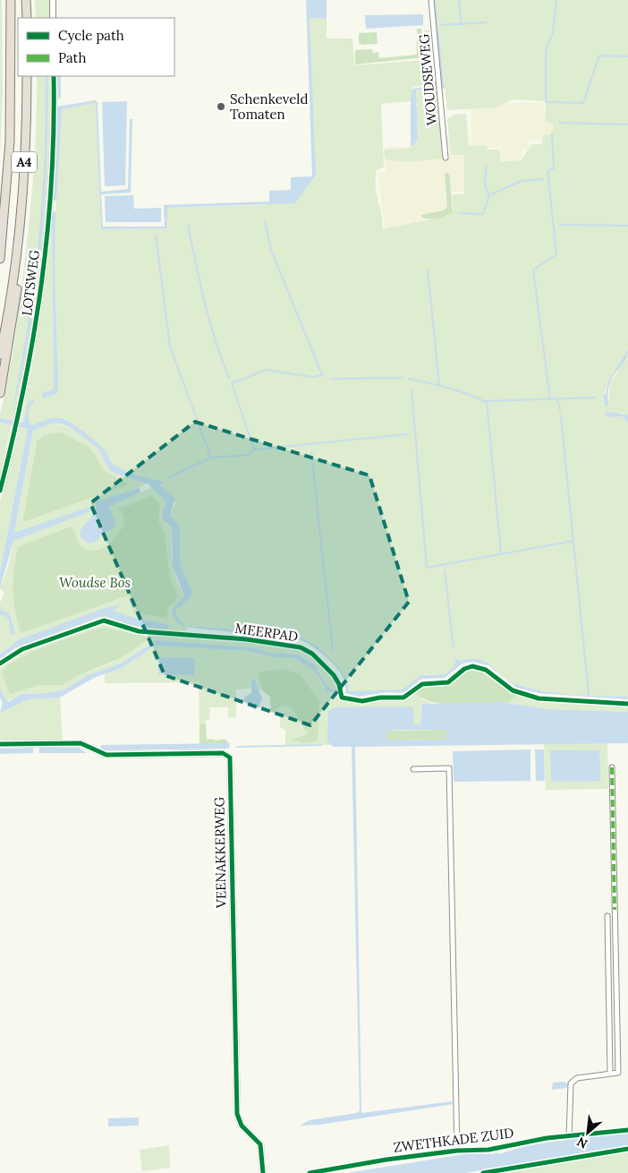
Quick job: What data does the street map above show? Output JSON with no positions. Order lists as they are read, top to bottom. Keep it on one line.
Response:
{"streets":{"highway":["A4"],"street":["WOUDSEWEG","LOTSWEG","VEENAKKERWEG","ZWETHKADE ZUID"],"cycle path":["MEERPAD"]},"parks":["Woudse Bos"],"places":["Schenkeveld Tomaten"],"legend":["Cycle path","Path"],"north":"bottom left"}
